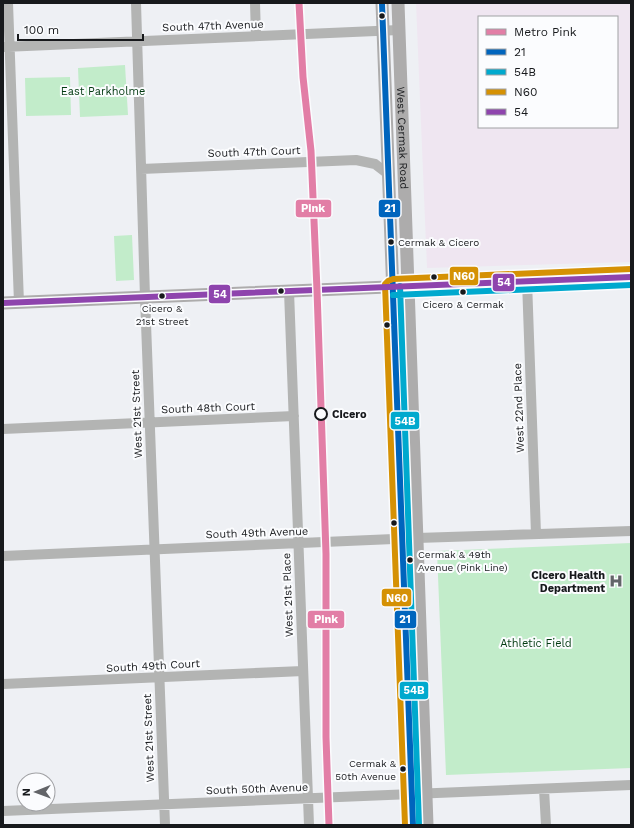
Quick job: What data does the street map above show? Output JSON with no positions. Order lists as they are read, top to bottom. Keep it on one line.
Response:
{"streets":{"main road":["West Cermak Road"],"street":["South 47th Avenue","South 47th Court","South 48th Court","West 22nd Place","West 21st Street","South 49th Avenue","West 21st Place","South 49th Court","South 50th Avenue"]},"crossings":[["South 47th Avenue","West Cermak Road"],["South 47th Avenue","West 21st Street"],["West Cermak Road","South 47th Court"],["West Cermak Road","South 49th Avenue"],["West Cermak Road","South 50th Avenue"],["South 47th Court","West 21st Street"],["South 48th Court","West 21st Street"],["South 48th Court","West 21st Place"],["West 22nd Place","South 49th Avenue"],["West 21st Street","South 49th Avenue"],["West 21st Street","South 49th Court"],["West 21st Street","South 50th Avenue"],["South 49th Avenue","West 21st Place"],["West 21st Place","South 49th Court"],["West 21st Place","South 50th Avenue"]],"parks":["East Parkholme","Athletic Field"],"places":{"other":["Cermak & Cicero","Cicero & Cermak","Cicero & 21st Street","Cicero","Cermak & 49th Avenue (Pink Line)","Cermak & 50th Avenue"],"hospital":["Cicero Health Department"]},"lines":["metro line Pink","transit line 21","transit line N60","transit line 54","transit line 54B"],"legend":["Metro Pink","21","54B","N60","54"],"scale_bar":"100 m","north":"left"}
